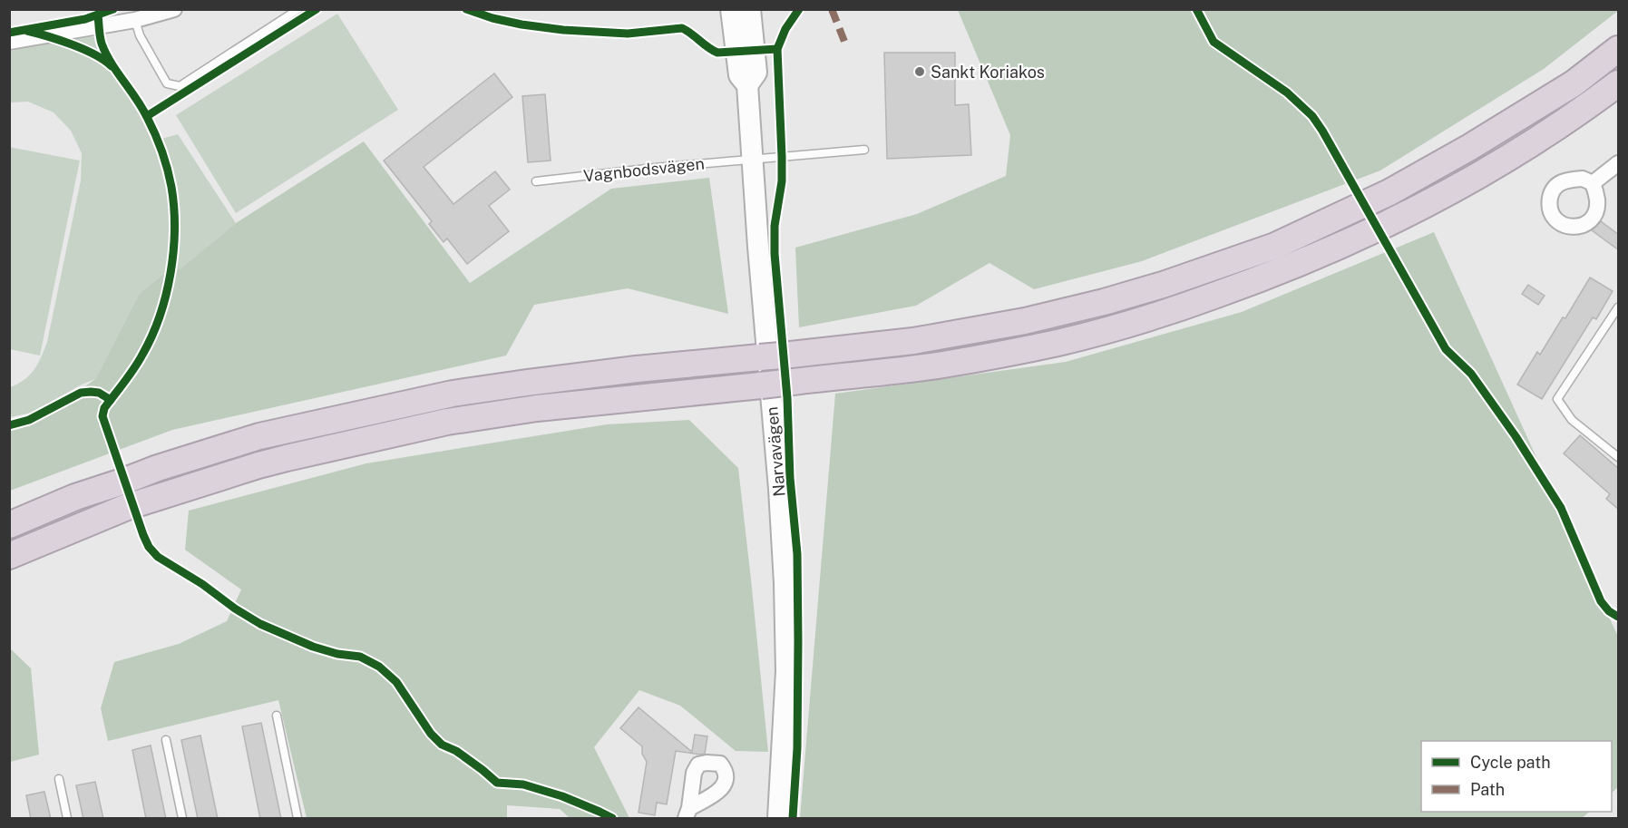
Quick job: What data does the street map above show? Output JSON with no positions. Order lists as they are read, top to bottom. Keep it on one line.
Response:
{"streets":{"main road":["Narvavägen"],"lane":["Vagnbodsvägen"]},"crossings":[["Vagnbodsvägen","Narvavägen"]],"places":["Sankt Koriakos"],"legend":["Cycle path","Path"]}
